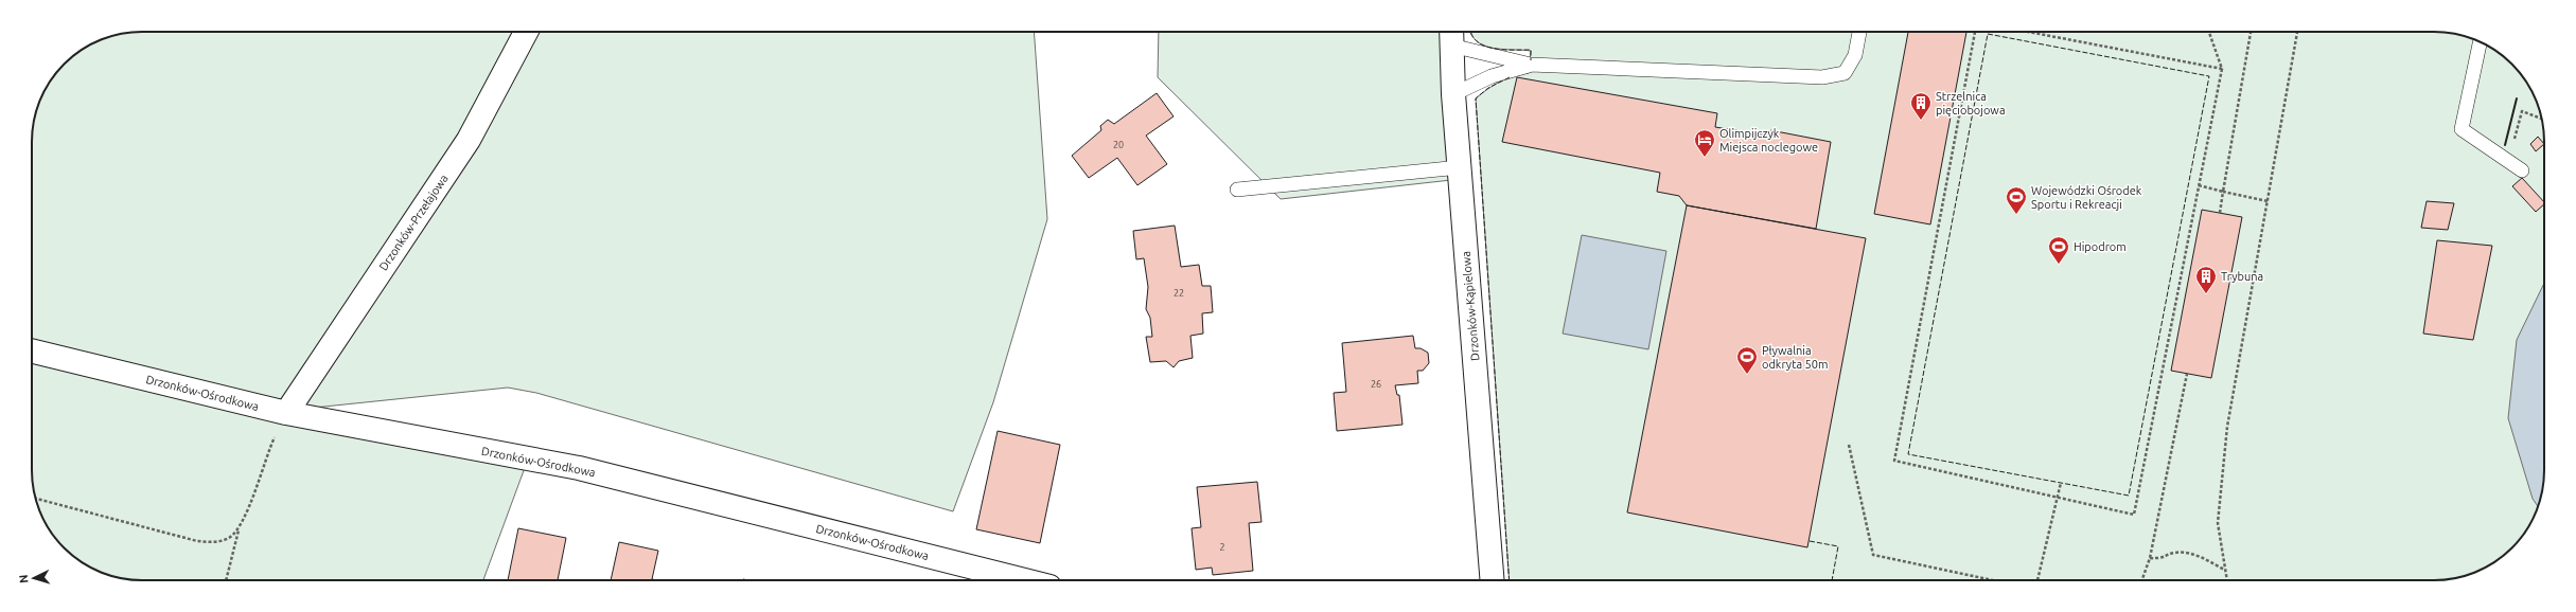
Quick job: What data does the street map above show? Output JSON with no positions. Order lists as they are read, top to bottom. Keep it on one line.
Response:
{"streets":{"street":["Drzonków-Przełajowa","Drzonków-Kąpielowa","Drzonków-Ośrodkowa"]},"crossings":[["Drzonków-Przełajowa","Drzonków-Ośrodkowa"]],"places":{"building":["Strzelnica pięciobojowa","Trybuna"],"hotel":["Olimpijczyk Miejsca noclegowe"],"sports":["Wojewódzki Ośrodek Sportu i Rekreacji","Hipodrom","Pływalnia odkryta 50m"]},"house_numbers":["20","22","26","2"],"north":"left"}
